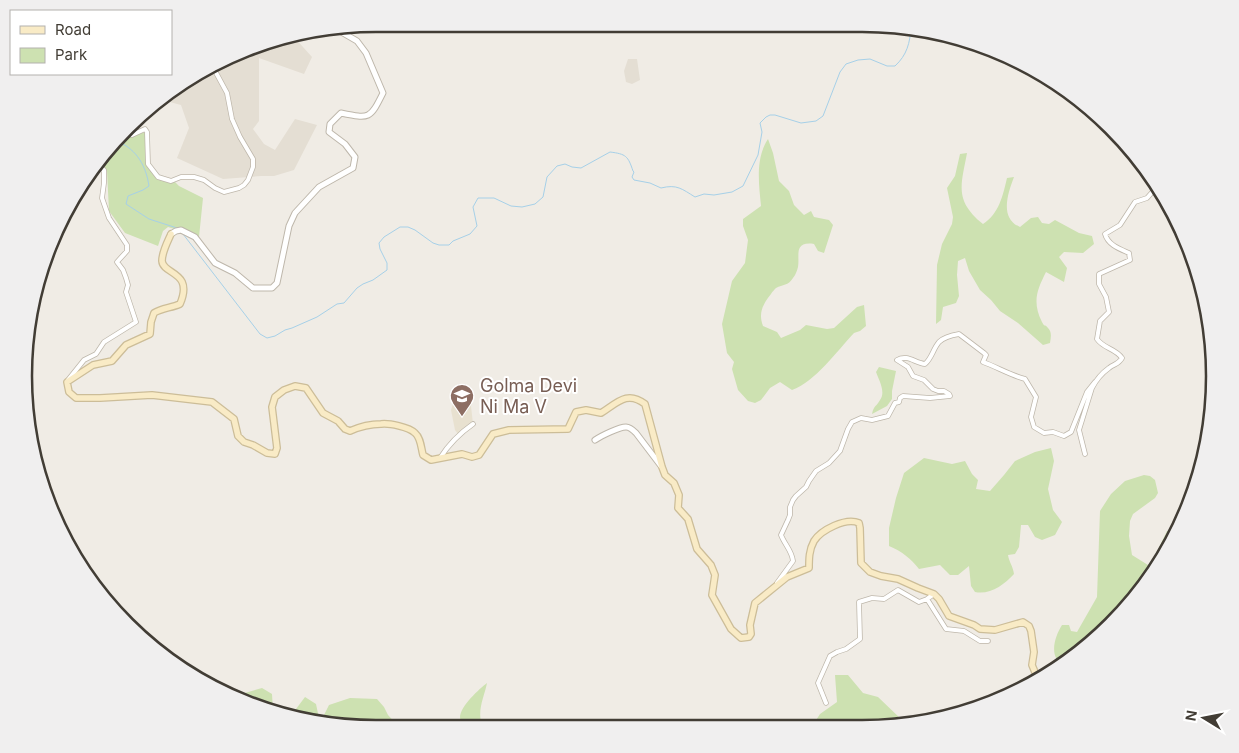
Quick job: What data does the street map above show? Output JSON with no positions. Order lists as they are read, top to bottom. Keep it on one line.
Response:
{"places":{"school or university":["Golma Devi Ni Ma V"]},"legend":["Road","Park"],"north":"left"}
